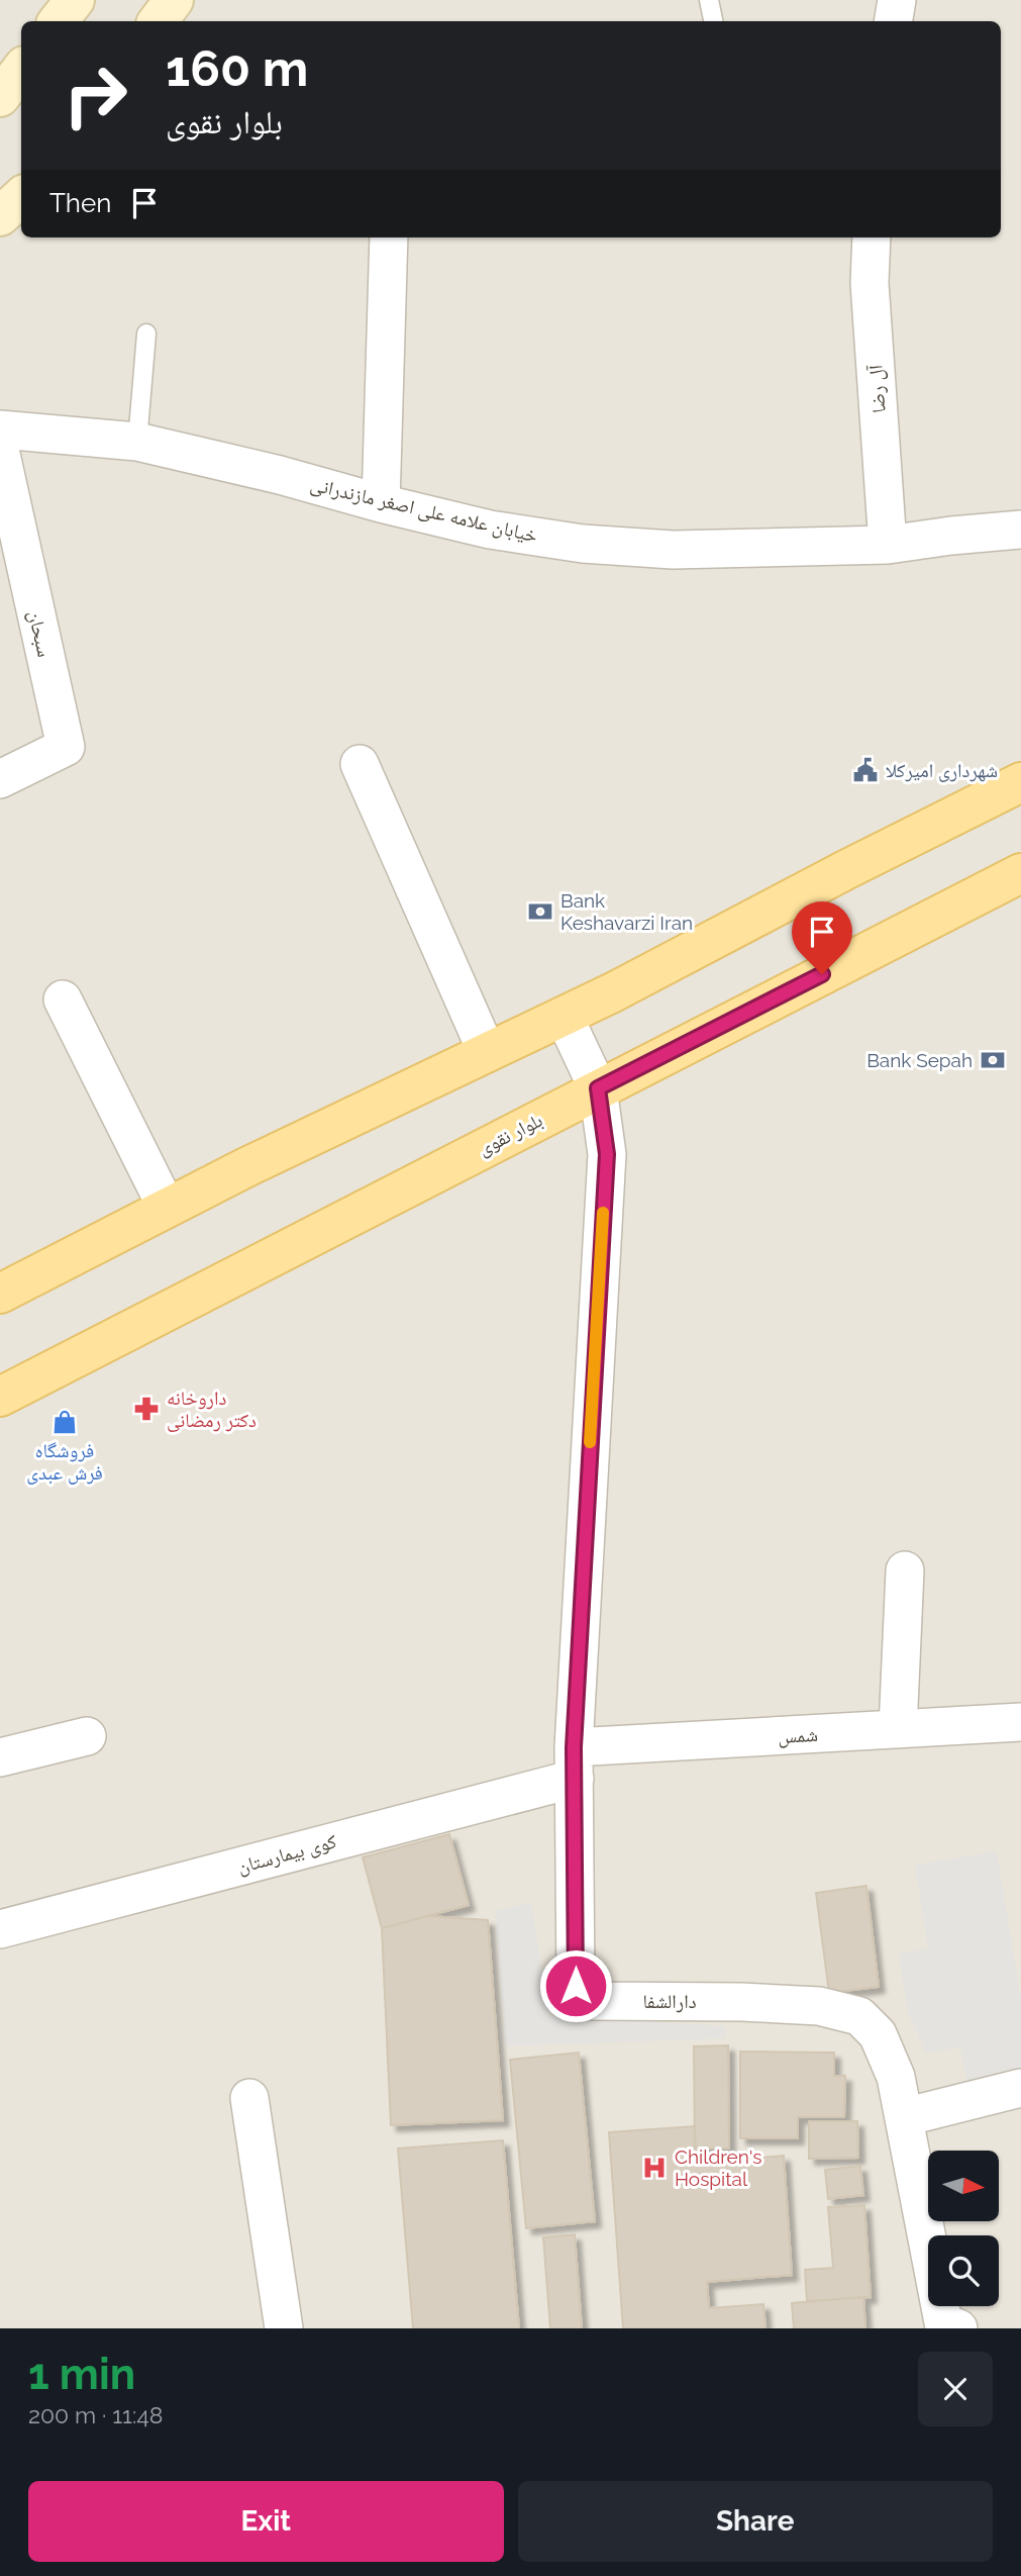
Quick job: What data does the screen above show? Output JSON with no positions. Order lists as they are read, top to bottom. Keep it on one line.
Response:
{"streets":{"main road":["بلوار نقوی"],"street":["آل رضا","خیابان علامه علی اصغر مازندرانی","سبحان","شمس","کوی بیمارستان","دارالشفا"]},"crossings":[["آل رضا","خیابان علامه علی اصغر مازندرانی"],["بلوار نقوی","دارالشفا"],["شمس","کوی بیمارستان"],["شمس","دارالشفا"],["کوی بیمارستان","دارالشفا"]],"places":{"public building":["شهرداری امیرکلا"],"bank":["Bank Keshavarzi Iran","Bank Sepah"],"pharmacy":["داروخانه دکتر رمضانی"],"shop":["فروشگاه فرش عبدی"],"hospital":["Children's Hospital"]},"north":"right","page":{"turn":["160 m","بلوار نقوی"],"then":"Then","heading":["1 min","200 m · 11:48"],"buttons":["Exit","Share"]}}
